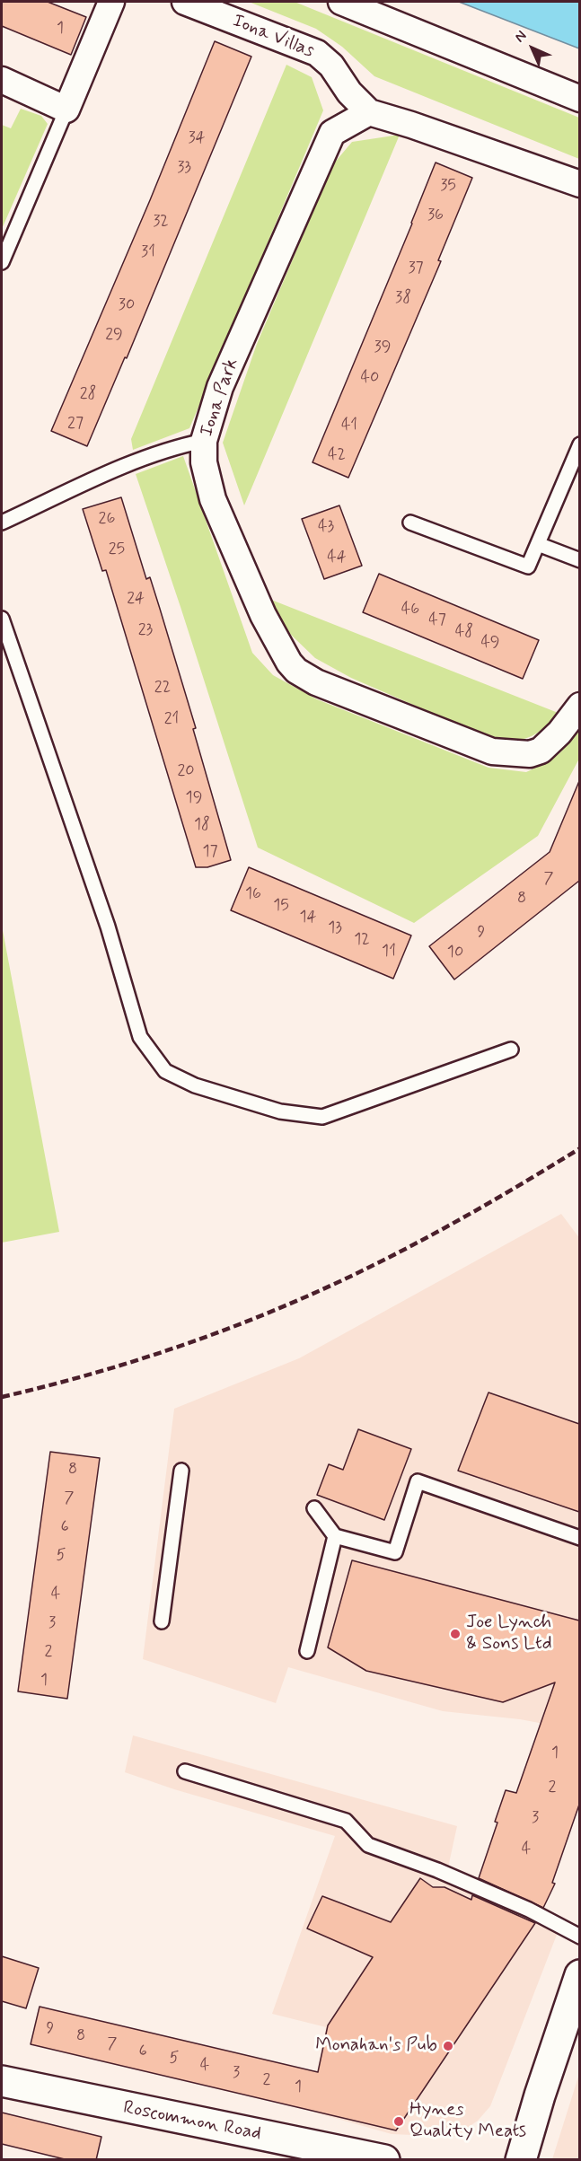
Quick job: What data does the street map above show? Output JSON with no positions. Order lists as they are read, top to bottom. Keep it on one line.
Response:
{"streets":{"main road":["Roscommon Road"],"street":["Iona Villas","Iona Park"]},"crossings":[["Iona Villas","Iona Park"]],"places":["Joe Lynch & Sons Ltd","Monahan's Pub","Hynes Quality Meats"],"house_numbers":["1","34","33","35","36","32","31","37","38","30","29","39","40","28","27","41","42","26","43","25","44","24","46","47","23","48","49","22","21","20","19","18","17","7","16","8","15","14","13","9","12","11","10","8","7","6","5","4","3","2","1","1","2","3","4","9","8","7","6","5","4","3","2","1"],"north":"top left"}
